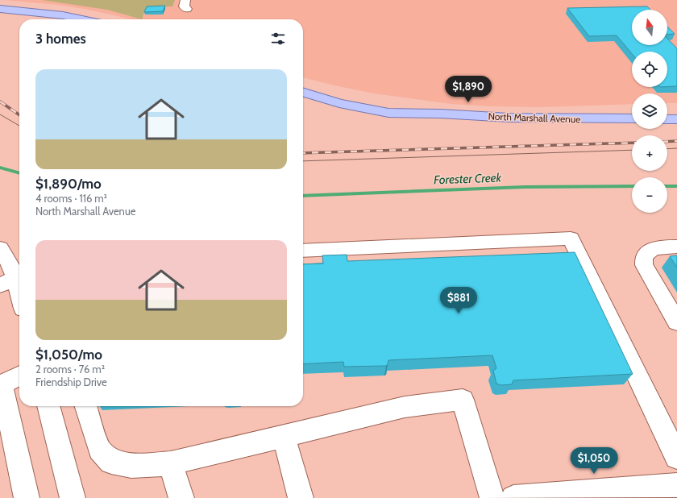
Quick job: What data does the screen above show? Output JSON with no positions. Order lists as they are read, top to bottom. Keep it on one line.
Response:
{"streets":{"main road":["North Marshall Avenue"]},"water":["Forester Creek"],"north":"top","page":{"map_buttons":["+","−"],"heading":"3 homes","list":[{"name":"$1,890/mo","note":"4 rooms · 116 m² · North Marshall Avenue"},{"name":"$1,050/mo","note":"2 rooms · 76 m² · Friendship Drive"}],"price":["$1,890","$881","$1,050"]}}
